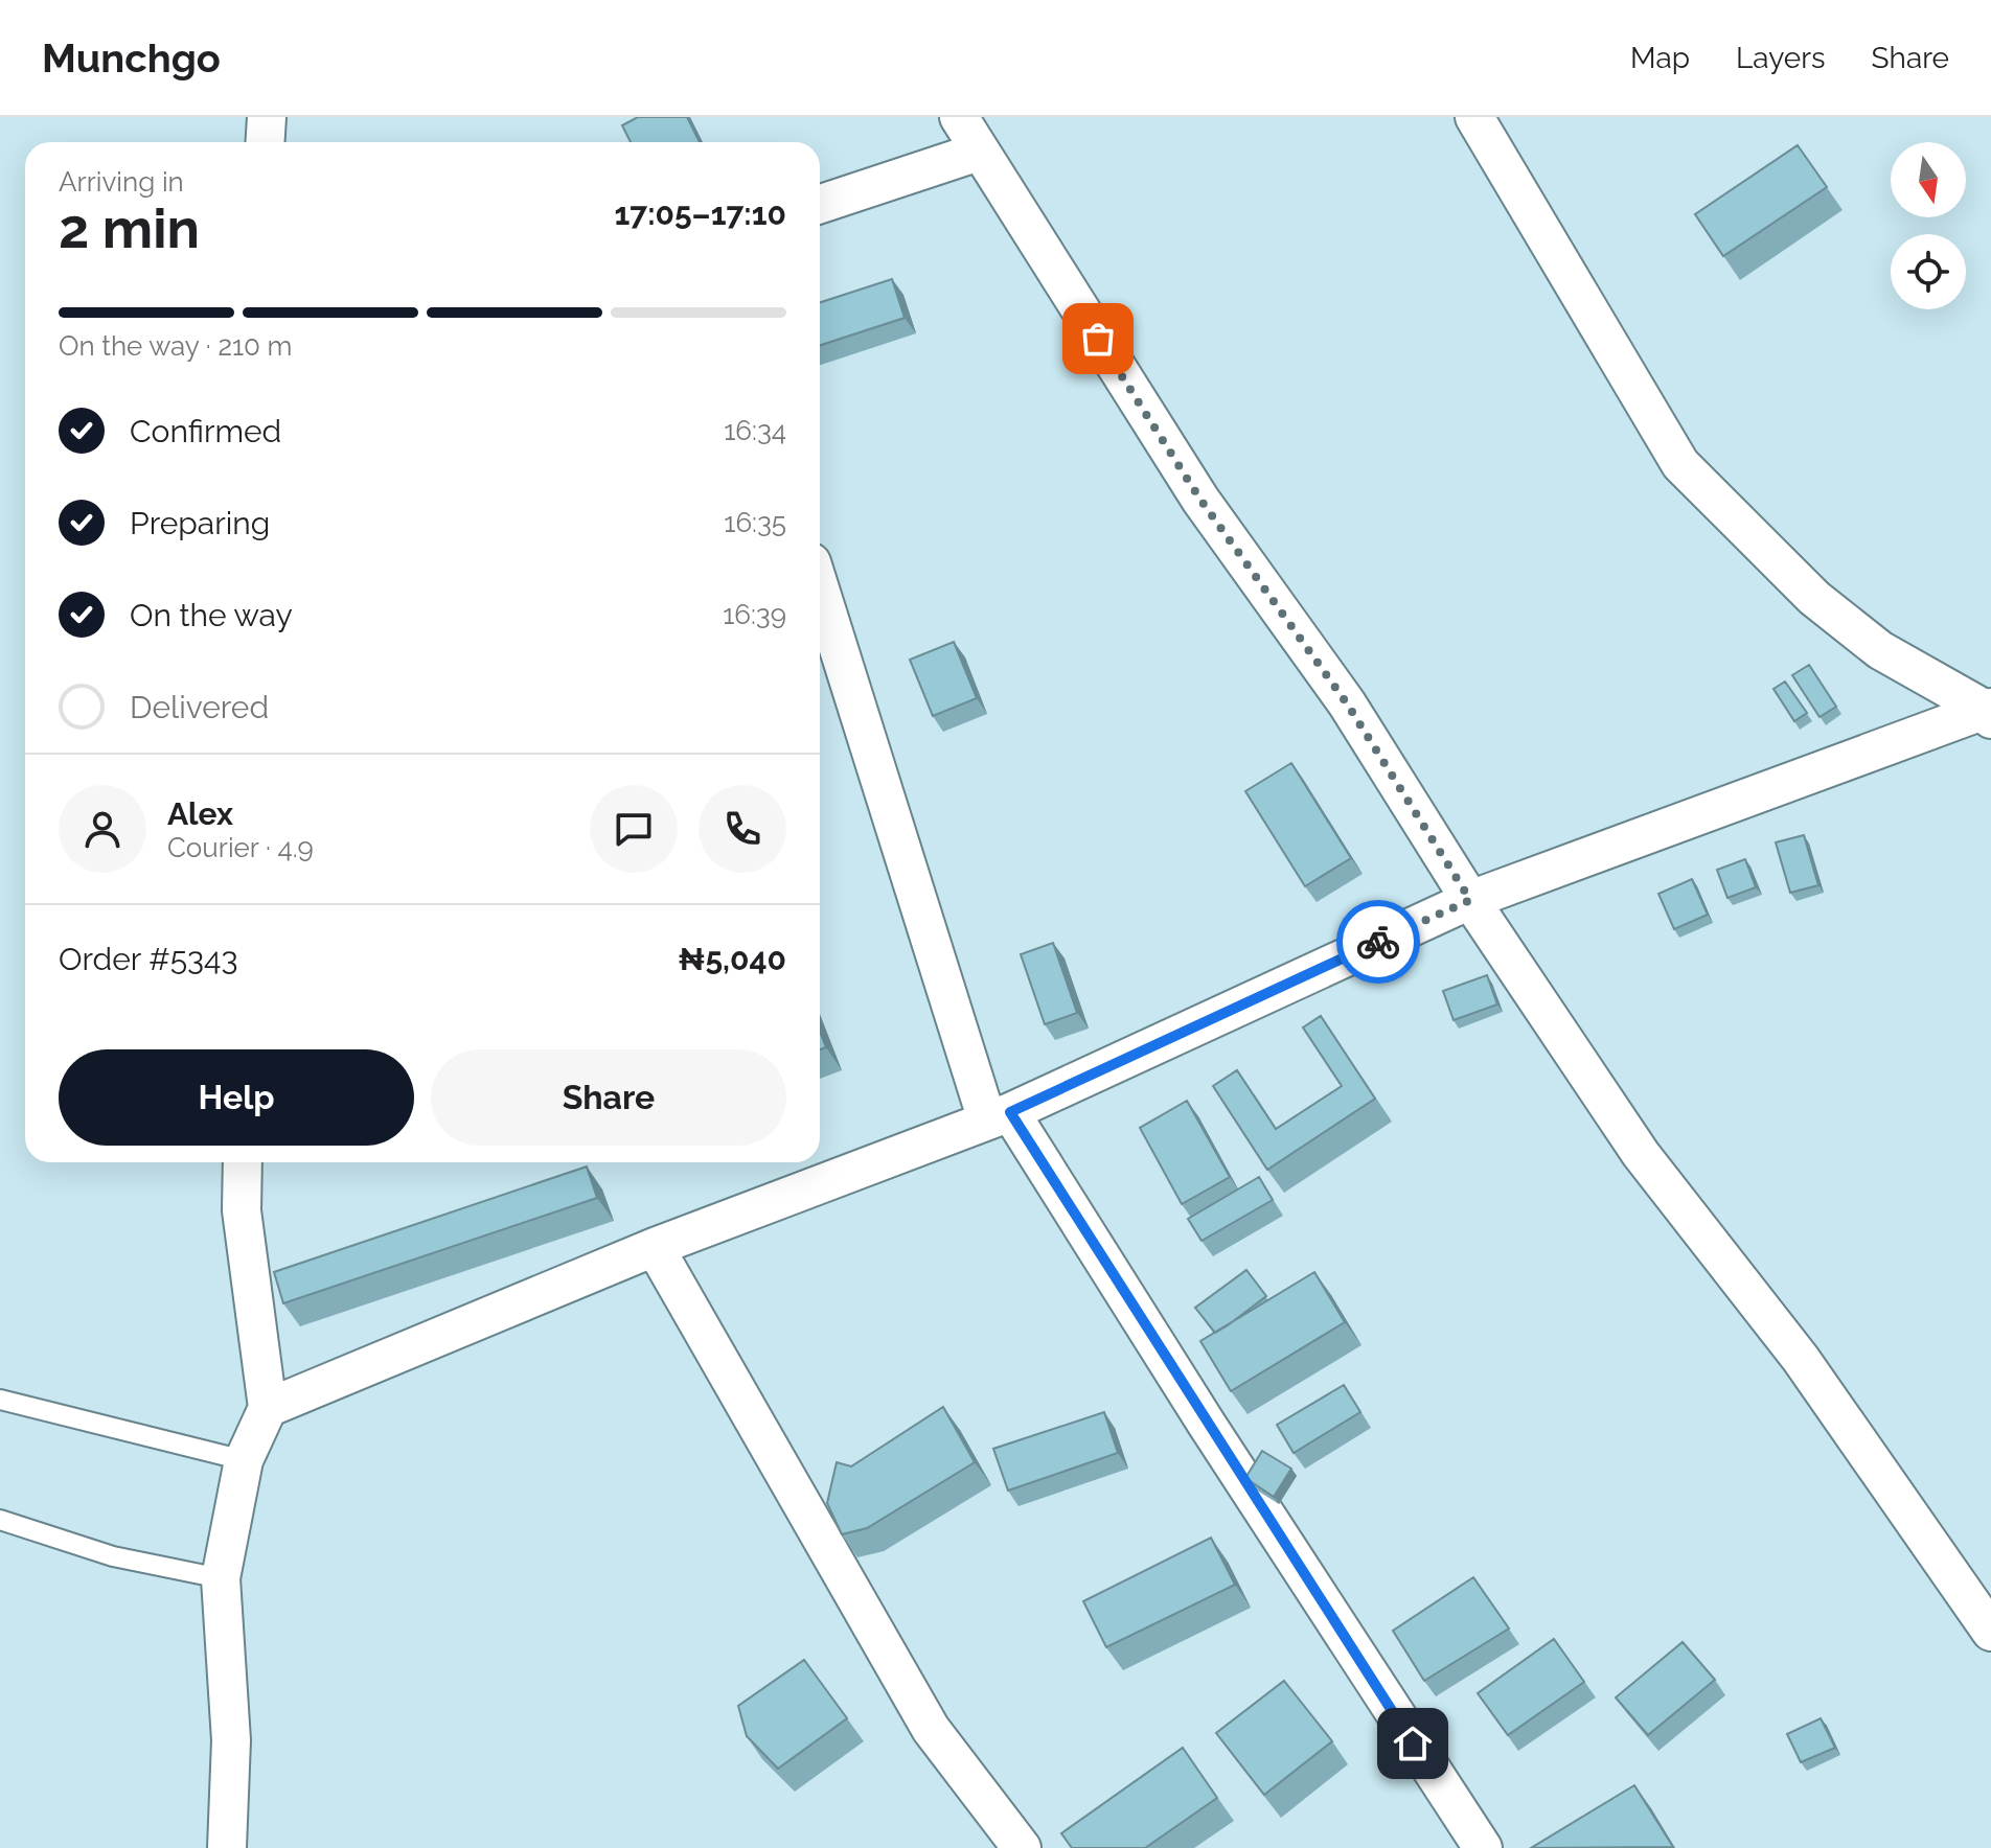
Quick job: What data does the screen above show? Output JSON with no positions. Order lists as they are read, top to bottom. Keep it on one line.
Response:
{"north":"bottom","page":{"header":"Munchgo","nav":["Map","Layers","Share"],"heading":["2 min","Arriving in","17:05–17:10"],"panel":["Alex","Courier · 4.9","Order #5343","₦5,040"],"bar":"On the way · 210 m","list":[["Confirmed","16:34"],["Preparing","16:35"],["On the way","16:39"],"Delivered"],"buttons":["Help","Share"]}}
